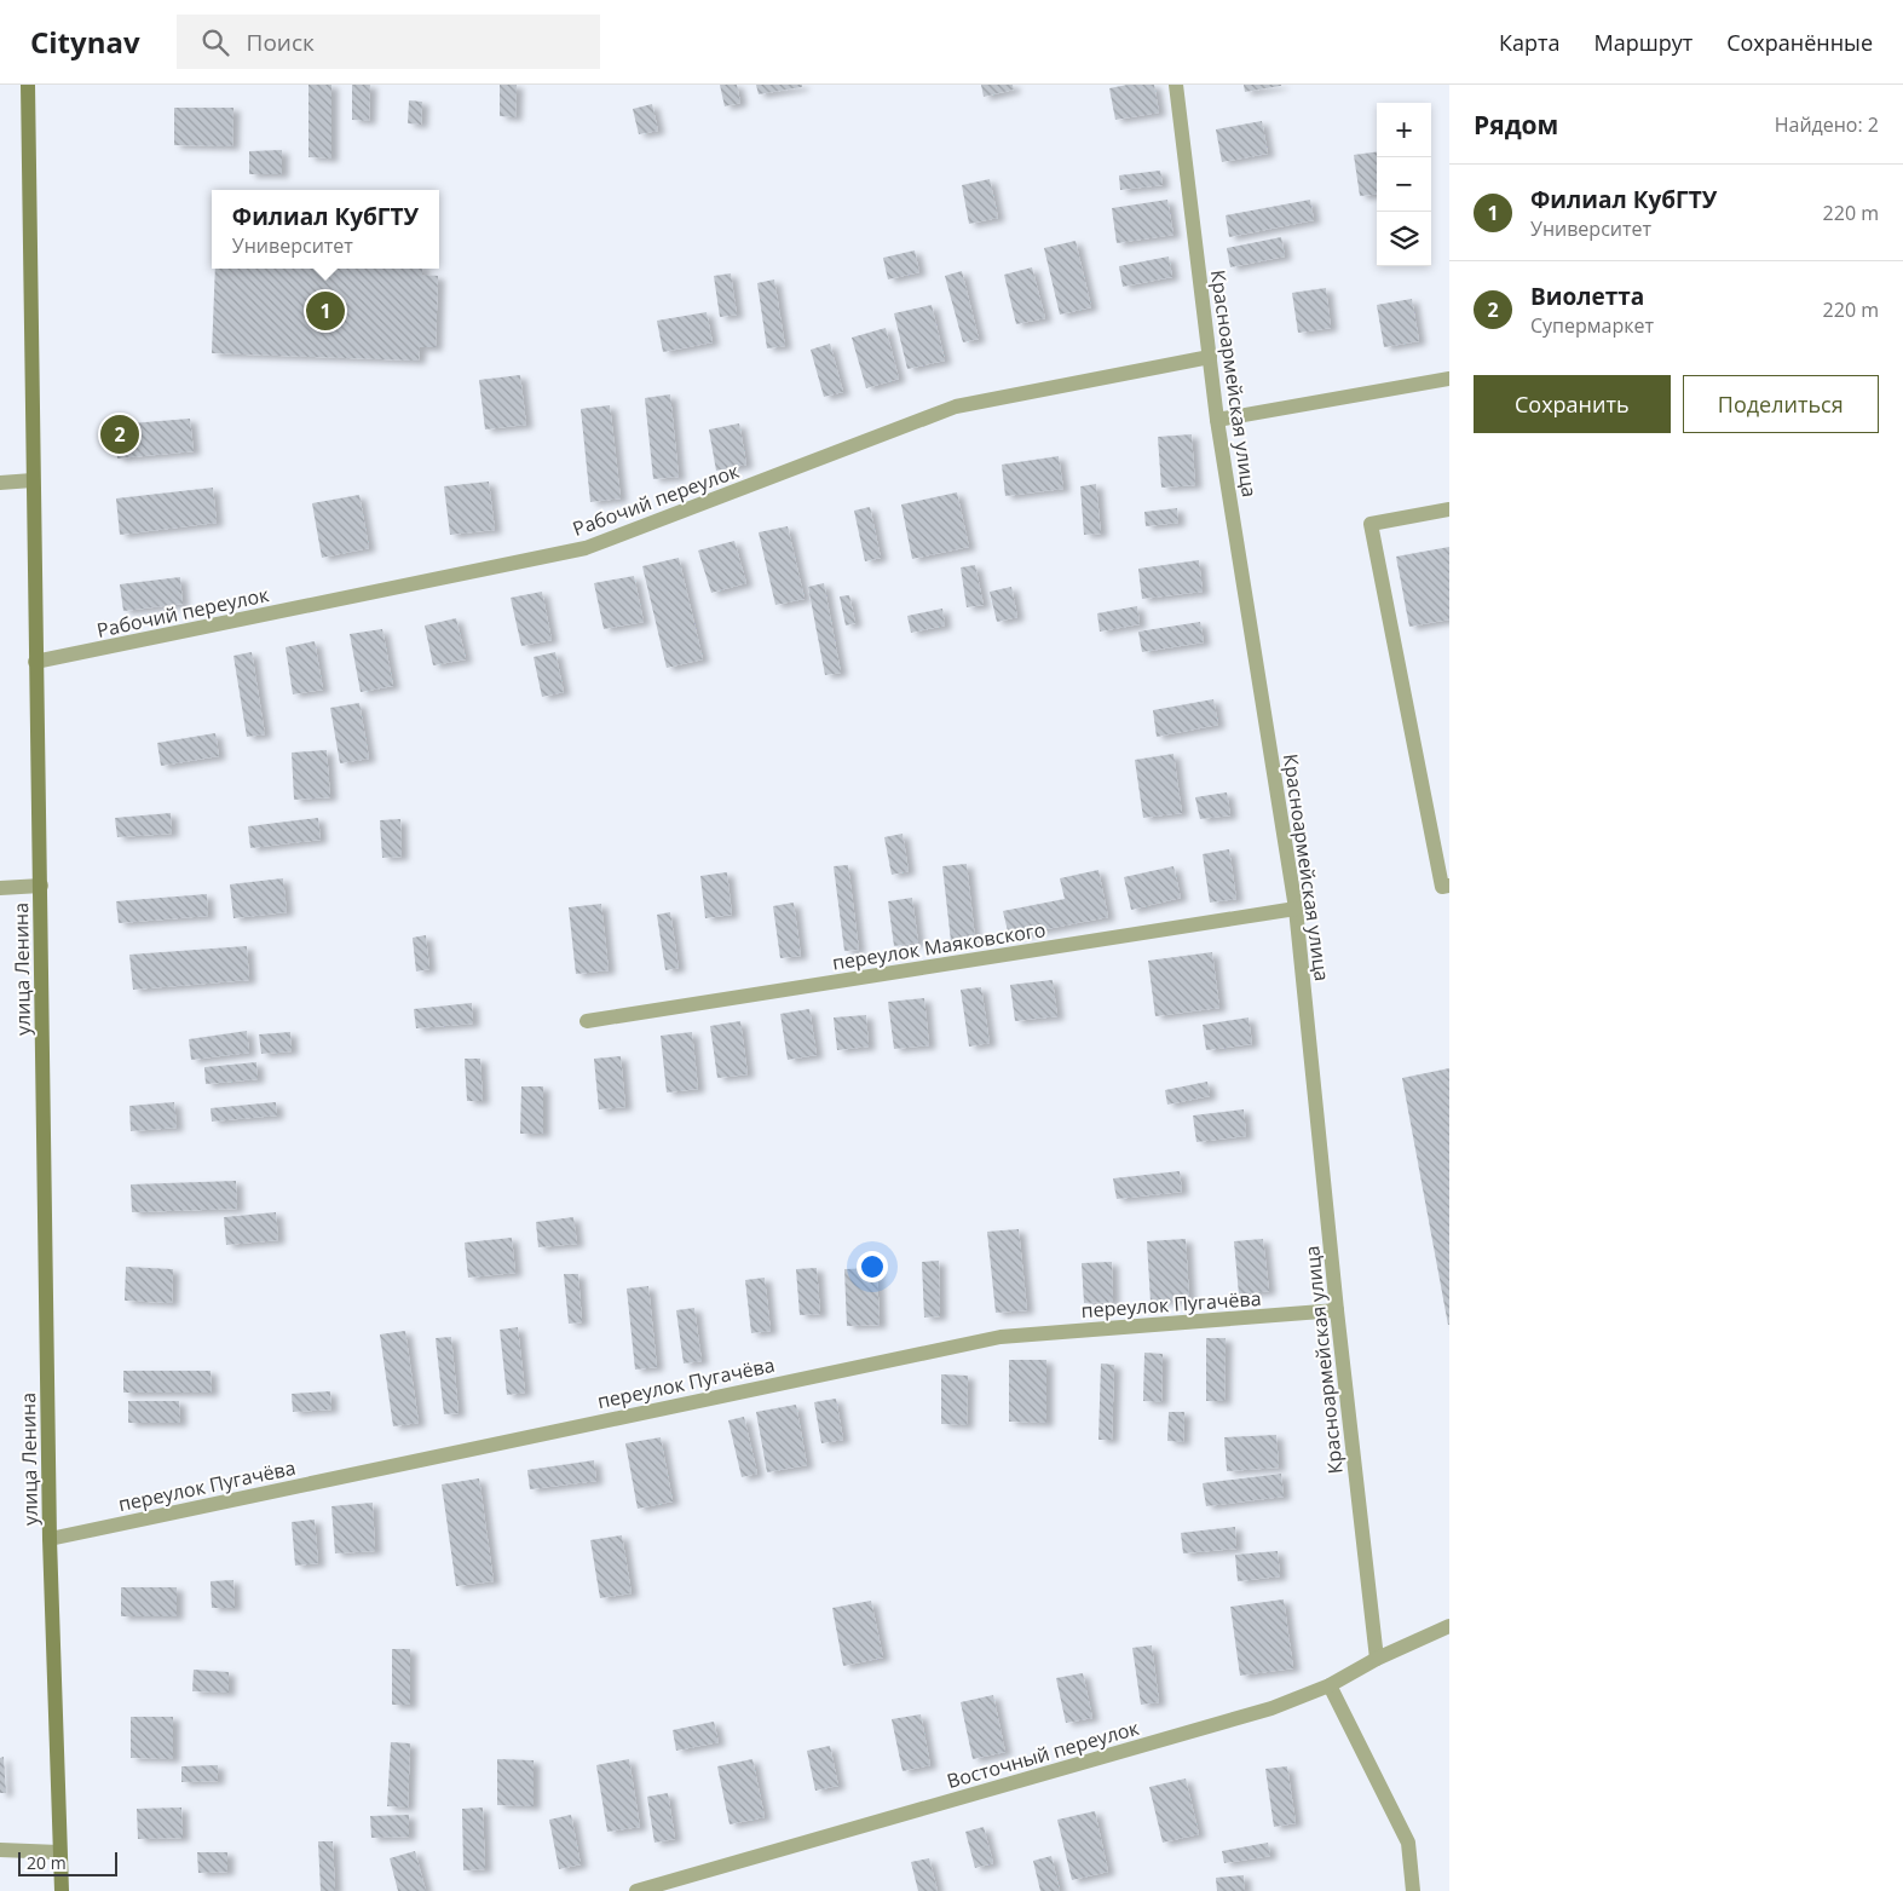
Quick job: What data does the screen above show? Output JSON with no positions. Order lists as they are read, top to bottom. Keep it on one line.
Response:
{"streets":{"main road":["улица Ленина"],"street":["Красноармейская улица","Рабочий переулок","переулок Маяковского","переулок Пугачёва","Восточный переулок"]},"crossings":[["Красноармейская улица","Рабочий переулок"],["Красноармейская улица","переулок Маяковского"],["Красноармейская улица","переулок Пугачёва"],["Красноармейская улица","Восточный переулок"],["Рабочий переулок","улица Ленина"],["улица Ленина","переулок Пугачёва"]],"scale_bar":"20 m","page":{"header":"Citynav","search":"Поиск","nav":["Карта","Маршрут","Сохранённые"],"heading":["Рядом","Найдено: 2"],"map_buttons":["+","−"],"list":[{"mark":"1","name":"Филиал КубГТУ","note":"Университет","value":"220 m"},{"mark":"2","name":"Виолетта","note":"Супермаркет","value":"220 m"}],"popup":["Филиал КубГТУ","Университет"],"pins":["1","2"],"buttons":["Сохранить","Поделиться"],"scale":"20 m"}}
